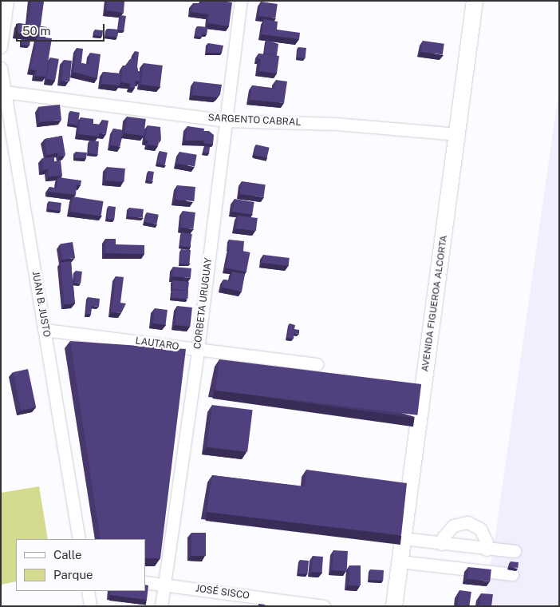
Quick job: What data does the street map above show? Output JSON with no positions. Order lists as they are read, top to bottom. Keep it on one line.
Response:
{"streets":{"main road":["AVENIDA FIGUEROA ALCORTA"],"street":["SARGENTO CABRAL","CORBETA URUGUAY","JUAN B. JUSTO","LAUTARO","JOSÉ SISCO"]},"crossings":[["SARGENTO CABRAL","CORBETA URUGUAY"],["SARGENTO CABRAL","AVENIDA FIGUEROA ALCORTA"],["SARGENTO CABRAL","JUAN B. JUSTO"],["CORBETA URUGUAY","LAUTARO"],["CORBETA URUGUAY","JOSÉ SISCO"],["JUAN B. JUSTO","LAUTARO"]],"legend":["Calle","Parque"],"scale_bar":"50 m"}
